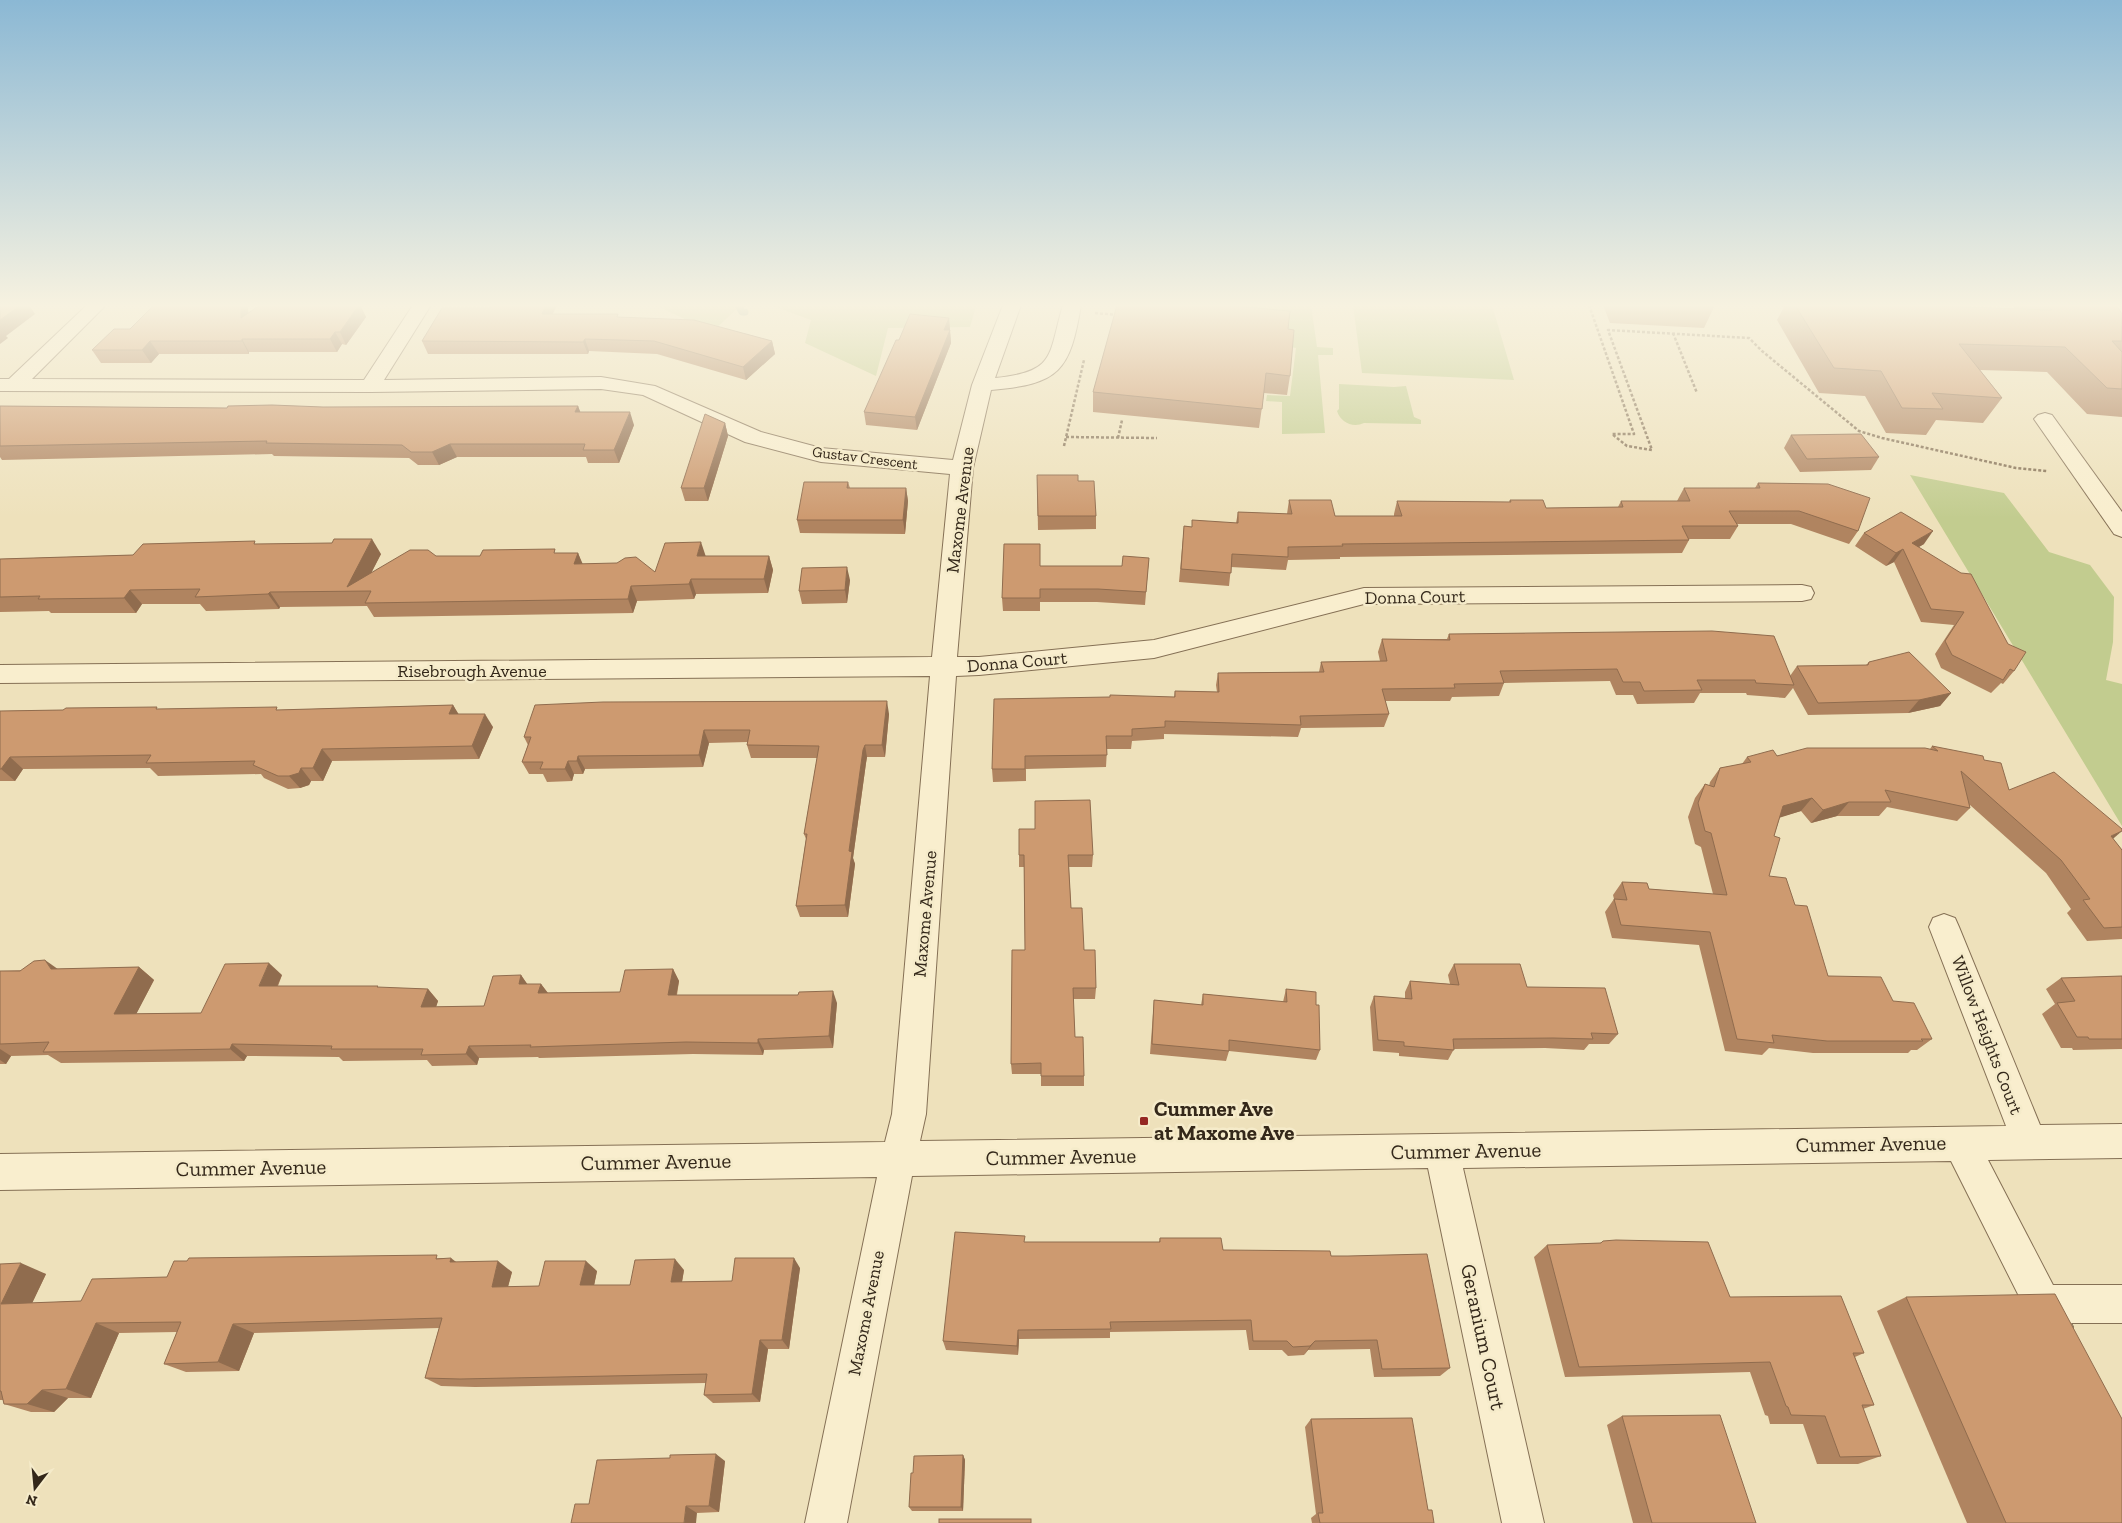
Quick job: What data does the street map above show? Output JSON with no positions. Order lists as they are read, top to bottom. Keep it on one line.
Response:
{"streets":{"street":["Gustav Crescent","Maxome Avenue","Donna Court","Risebrough Avenue","Willow Heights Court","Cummer Avenue","Geranium Court"]},"crossings":[["Gustav Crescent","Maxome Avenue"],["Maxome Avenue","Donna Court"],["Maxome Avenue","Risebrough Avenue"],["Maxome Avenue","Cummer Avenue"],["Donna Court","Risebrough Avenue"],["Willow Heights Court","Cummer Avenue"],["Cummer Avenue","Geranium Court"]],"places":{"transit":["Cummer Ave at Maxome Ave"]},"north":"bottom"}
